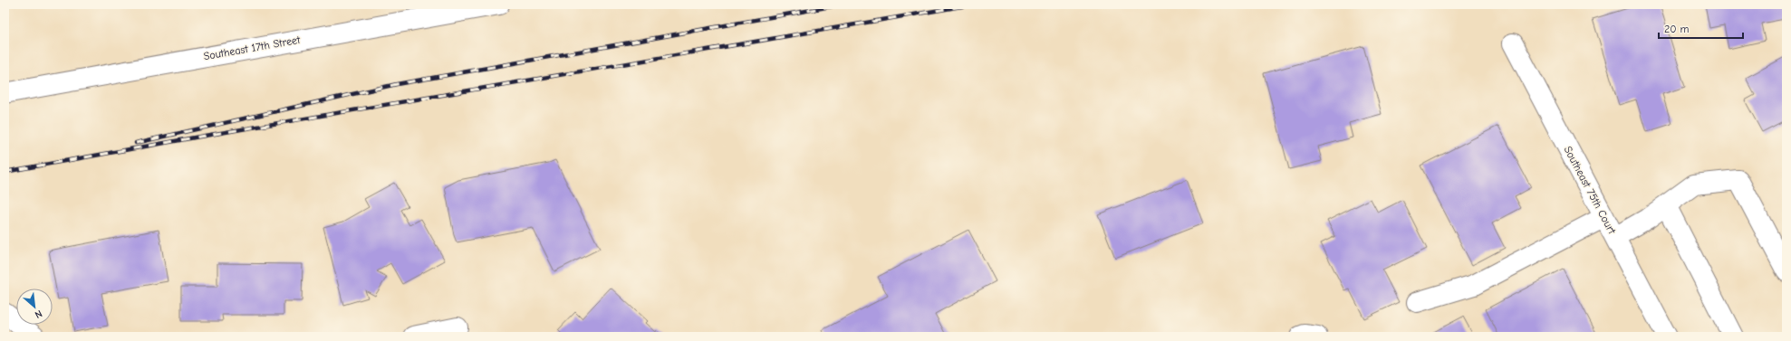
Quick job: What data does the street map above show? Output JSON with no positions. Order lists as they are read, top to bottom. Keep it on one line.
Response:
{"streets":{"street":["Southeast 17th Street","Southeast 75th Court"]},"scale_bar":"20 m","north":"bottom right"}
